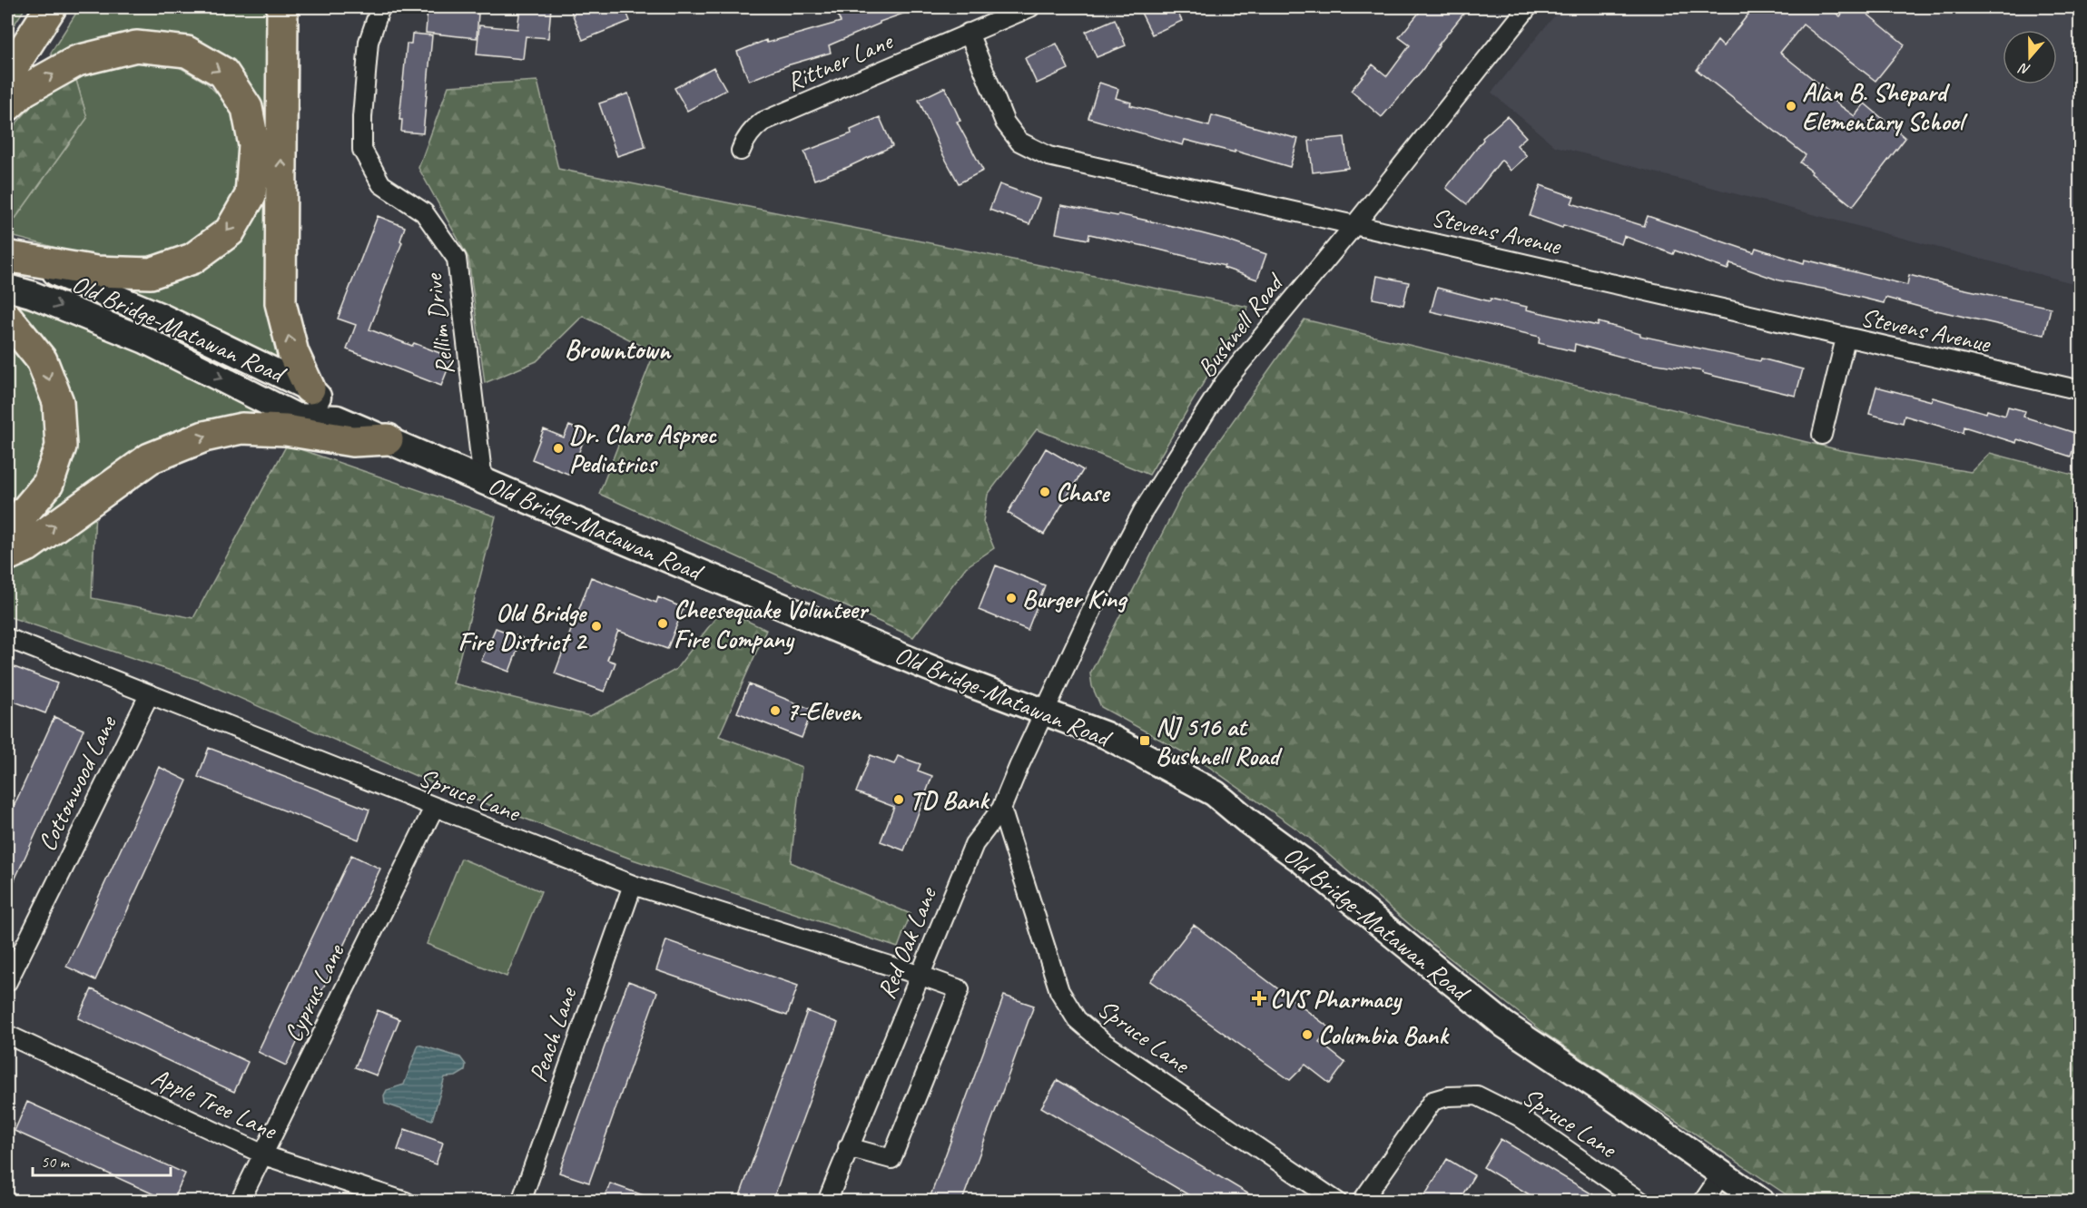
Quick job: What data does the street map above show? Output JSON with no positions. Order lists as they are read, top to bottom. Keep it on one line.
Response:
{"streets":{"main road":["Old Bridge-Matawan Road"],"street":["Rittner Lane","Stevens Avenue","Rellim Drive","Bushnell Road","Cottonwood Lane","Spruce Lane","Red Oak Lane","Cyprus Lane","Peach Lane","Apple Tree Lane"]},"crossings":[["Rittner Lane","Stevens Avenue"],["Stevens Avenue","Bushnell Road"],["Rellim Drive","Old Bridge-Matawan Road"],["Bushnell Road","Old Bridge-Matawan Road"],["Bushnell Road","Red Oak Lane"],["Old Bridge-Matawan Road","Red Oak Lane"],["Cottonwood Lane","Spruce Lane"],["Spruce Lane","Red Oak Lane"],["Spruce Lane","Cyprus Lane"],["Spruce Lane","Peach Lane"],["Cyprus Lane","Apple Tree Lane"]],"districts":["Browntown"],"places":{"other":["Alan B. Shepard Elementary School","Dr. Claro Asprec Pediatrics","Chase","Burger King","Cheesequake Volunteer Fire Company","Old Bridge Fire District 2","7-Eleven","TD Bank","Columbia Bank"],"transit":["NJ 516 at Bushnell Road"],"health":["CVS Pharmacy"]},"scale_bar":"50 m","north":"bottom"}
